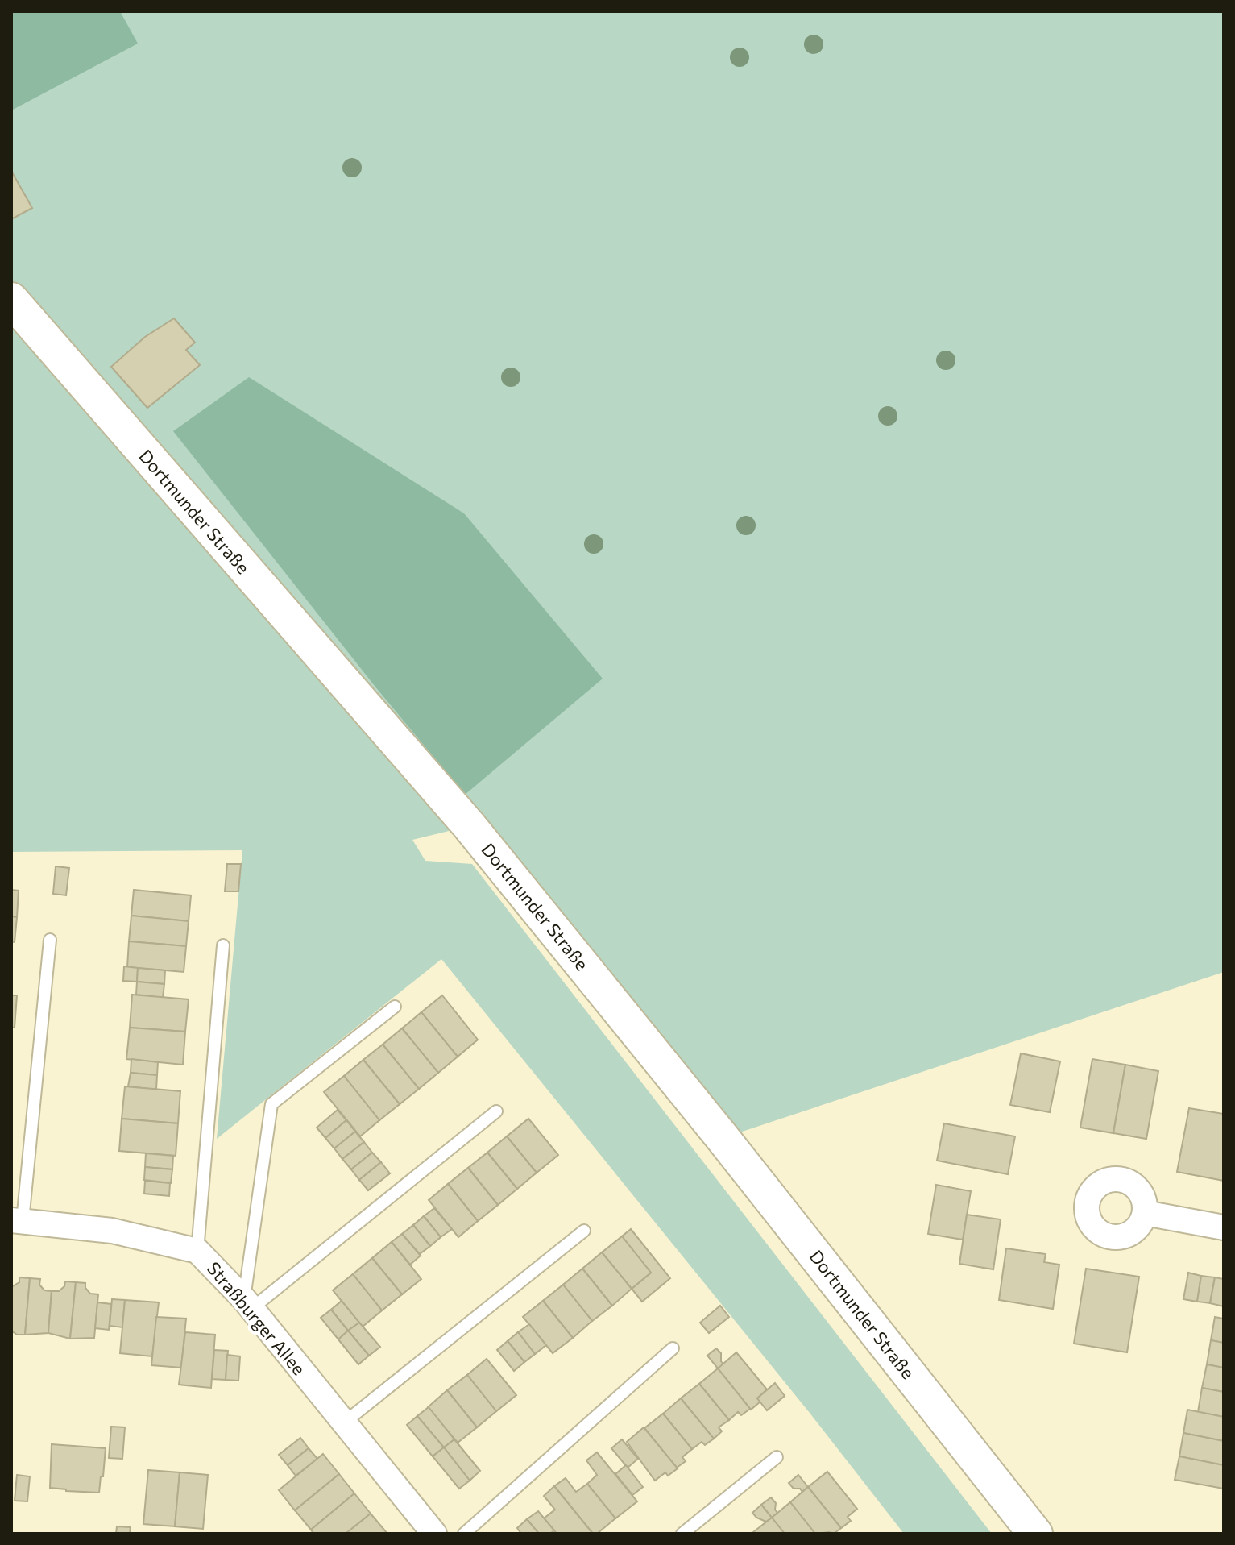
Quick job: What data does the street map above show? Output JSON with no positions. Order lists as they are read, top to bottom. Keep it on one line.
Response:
{"streets":{"main road":["Dortmunder Straße"],"street":["Straßburger Allee"]}}
